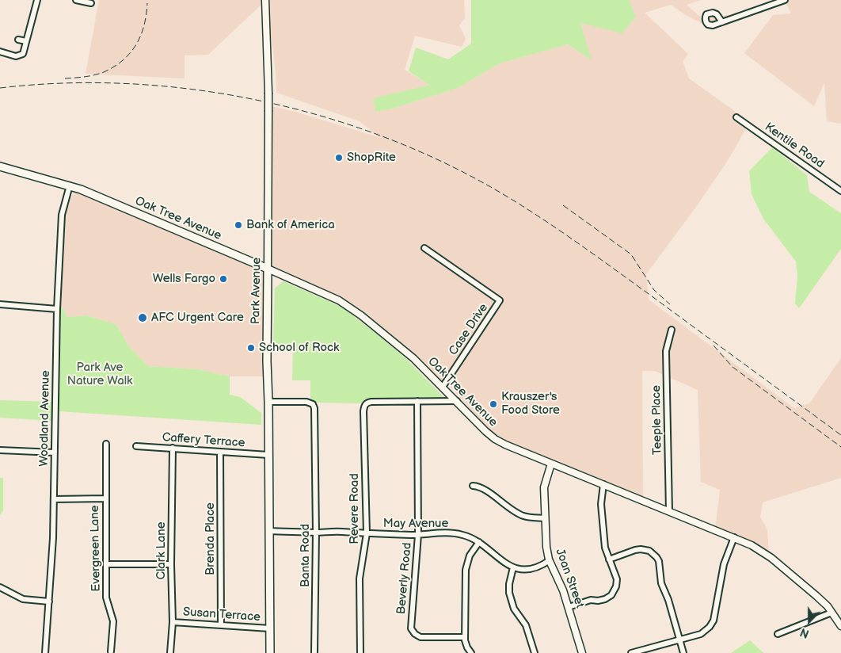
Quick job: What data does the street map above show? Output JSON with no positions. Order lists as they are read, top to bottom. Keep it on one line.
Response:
{"streets":{"main road":["Oak Tree Avenue","Park Avenue"],"street":["Kentile Road","Case Drive","Woodland Avenue","Teeple Place","Caffery Terrace","Revere Road","May Avenue","Brenda Place","Evergreen Lane","Clark Lane","Banta Road","Beverly Road","Joan Street","Susan Terrace"]},"crossings":[["Oak Tree Avenue","Park Avenue"],["Oak Tree Avenue","Case Drive"],["Oak Tree Avenue","Woodland Avenue"],["Oak Tree Avenue","Teeple Place"],["Oak Tree Avenue","Joan Street"],["Park Avenue","Caffery Terrace"],["Park Avenue","May Avenue"],["Park Avenue","Banta Road"],["Park Avenue","Susan Terrace"],["Caffery Terrace","Brenda Place"],["Caffery Terrace","Clark Lane"],["Revere Road","May Avenue"],["Revere Road","Beverly Road"],["May Avenue","Banta Road"],["May Avenue","Beverly Road"],["May Avenue","Joan Street"],["Brenda Place","Susan Terrace"],["Clark Lane","Susan Terrace"]],"parks":["Park Ave Nature Walk"],"places":["ShopRite","Bank of America","Wells Fargo","AFC Urgent Care","School of Rock","Krauszer's Food Store"],"north":"bottom"}
